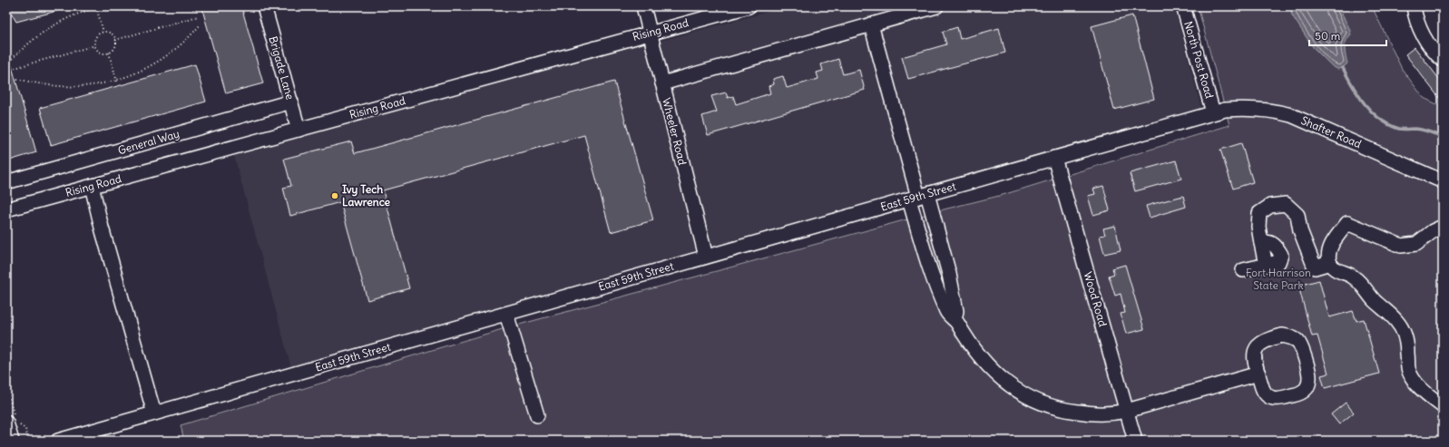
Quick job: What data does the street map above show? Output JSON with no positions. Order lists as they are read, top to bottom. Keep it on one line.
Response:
{"streets":{"street":["Rising Road","North Post Road","Brigade Lane","Wheeler Road","Shafter Road","General Way","East 59th Street","Wood Road"]},"crossings":[["Rising Road","Brigade Lane"],["Rising Road","Wheeler Road"],["North Post Road","Shafter Road"],["North Post Road","East 59th Street"],["Brigade Lane","General Way"],["Wheeler Road","East 59th Street"],["Shafter Road","East 59th Street"],["East 59th Street","Wood Road"]],"parks":["Fort Harrison State Park"],"places":["Ivy Tech Lawrence"],"scale_bar":"50 m"}
